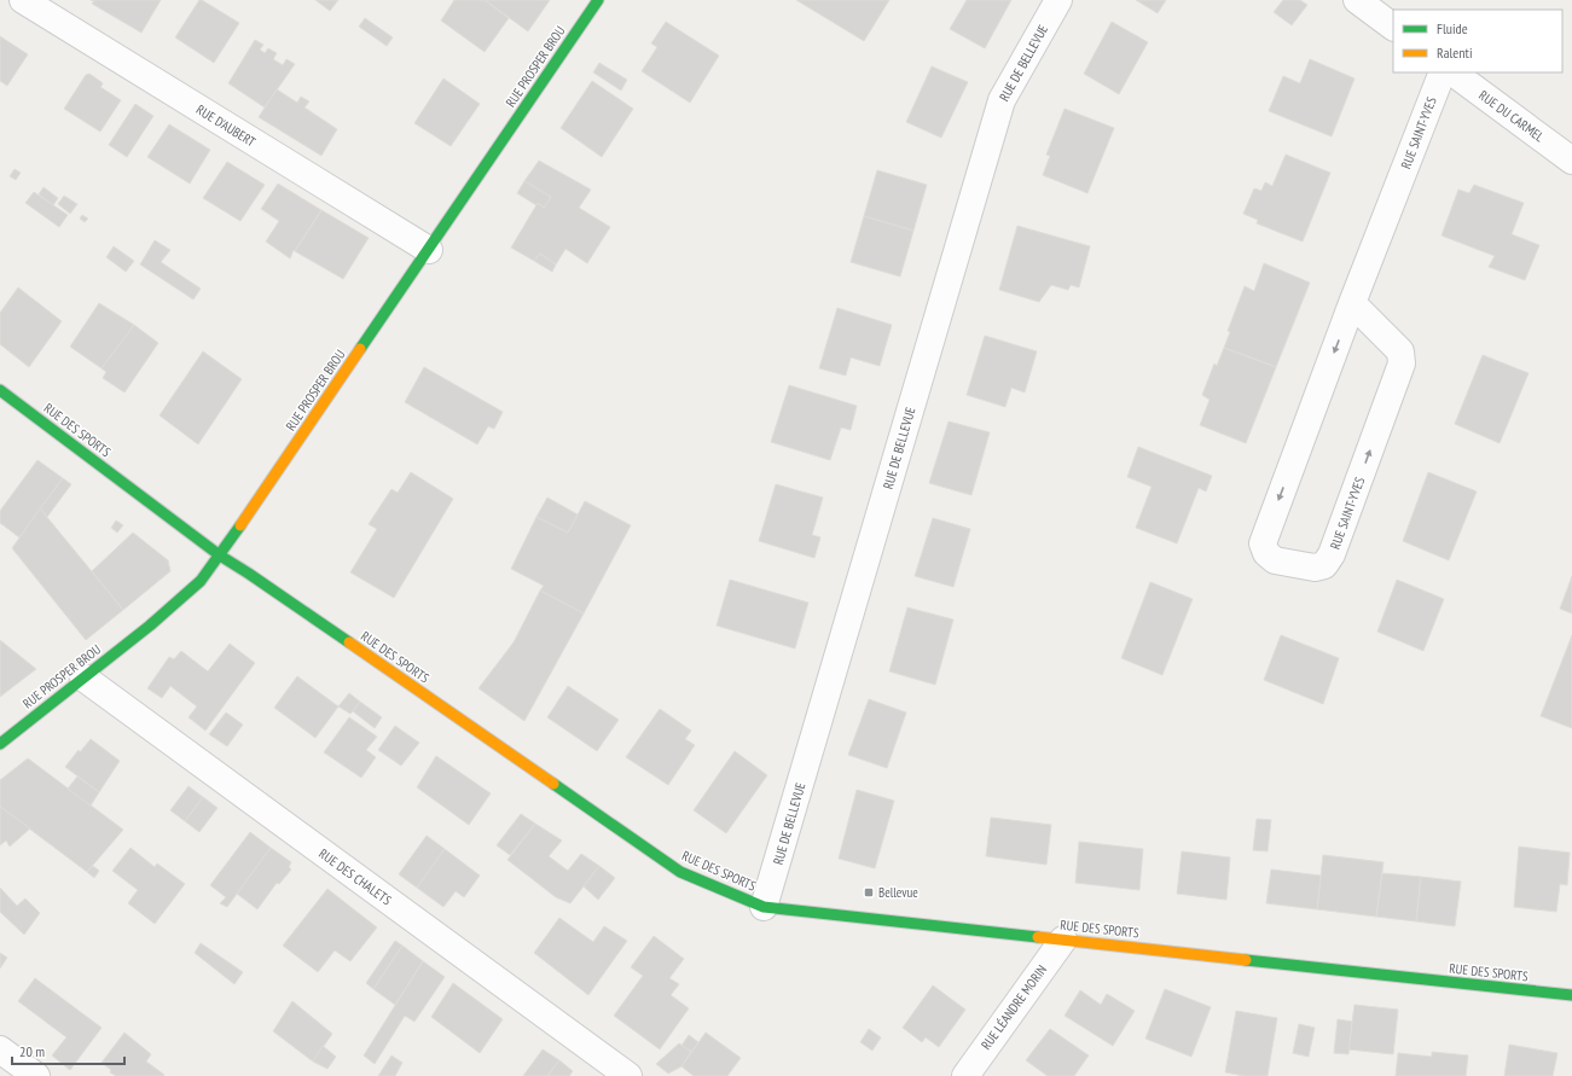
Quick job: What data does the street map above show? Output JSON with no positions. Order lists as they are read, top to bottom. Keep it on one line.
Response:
{"streets":{"street":["RUE DE BELLEVUE","RUE PROSPER BROU","RUE DU CARMEL","RUE D'AUBERT","RUE SAINT-YVES","RUE DES SPORTS","RUE DES CHALETS","RUE LÉANDRE MORIN"]},"crossings":[["RUE DE BELLEVUE","RUE DES SPORTS"],["RUE PROSPER BROU","RUE D'AUBERT"],["RUE PROSPER BROU","RUE DES SPORTS"],["RUE PROSPER BROU","RUE DES CHALETS"],["RUE DES SPORTS","RUE LÉANDRE MORIN"]],"places":{"transit":["Bellevue"]},"legend":["Fluide","Ralenti"],"scale_bar":"20 m"}
